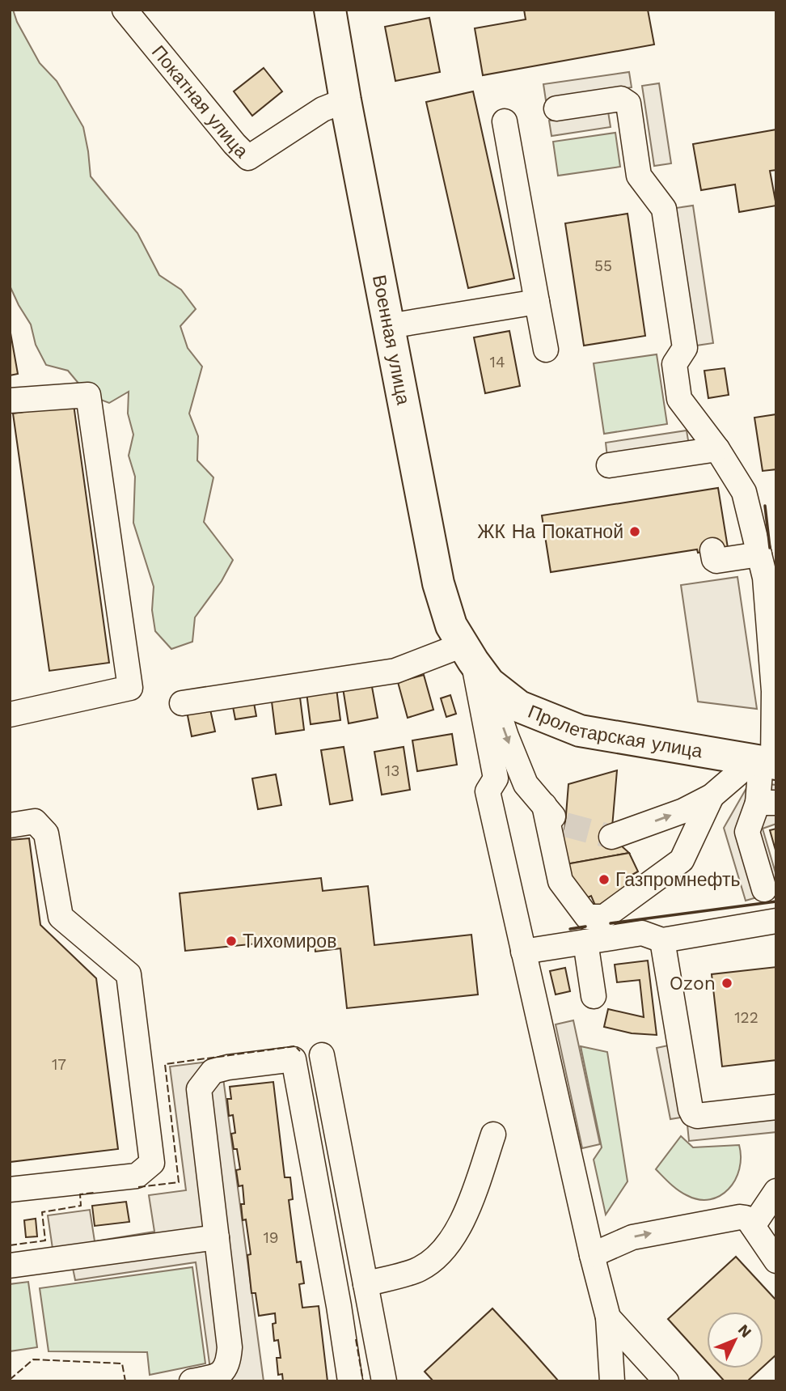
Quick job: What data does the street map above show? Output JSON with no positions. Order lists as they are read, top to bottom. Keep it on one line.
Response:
{"streets":{"main road":["Военная улица","Пролетарская улица"],"street":["Покатная улица"]},"crossings":[["Покатная улица","Военная улица"],["Военная улица","Пролетарская улица"]],"places":["ЖК На Покатной","Газпромнефть","Тихомиров","Ozon"],"house_numbers":["55","14","13","122","17","19"],"north":"top right"}
